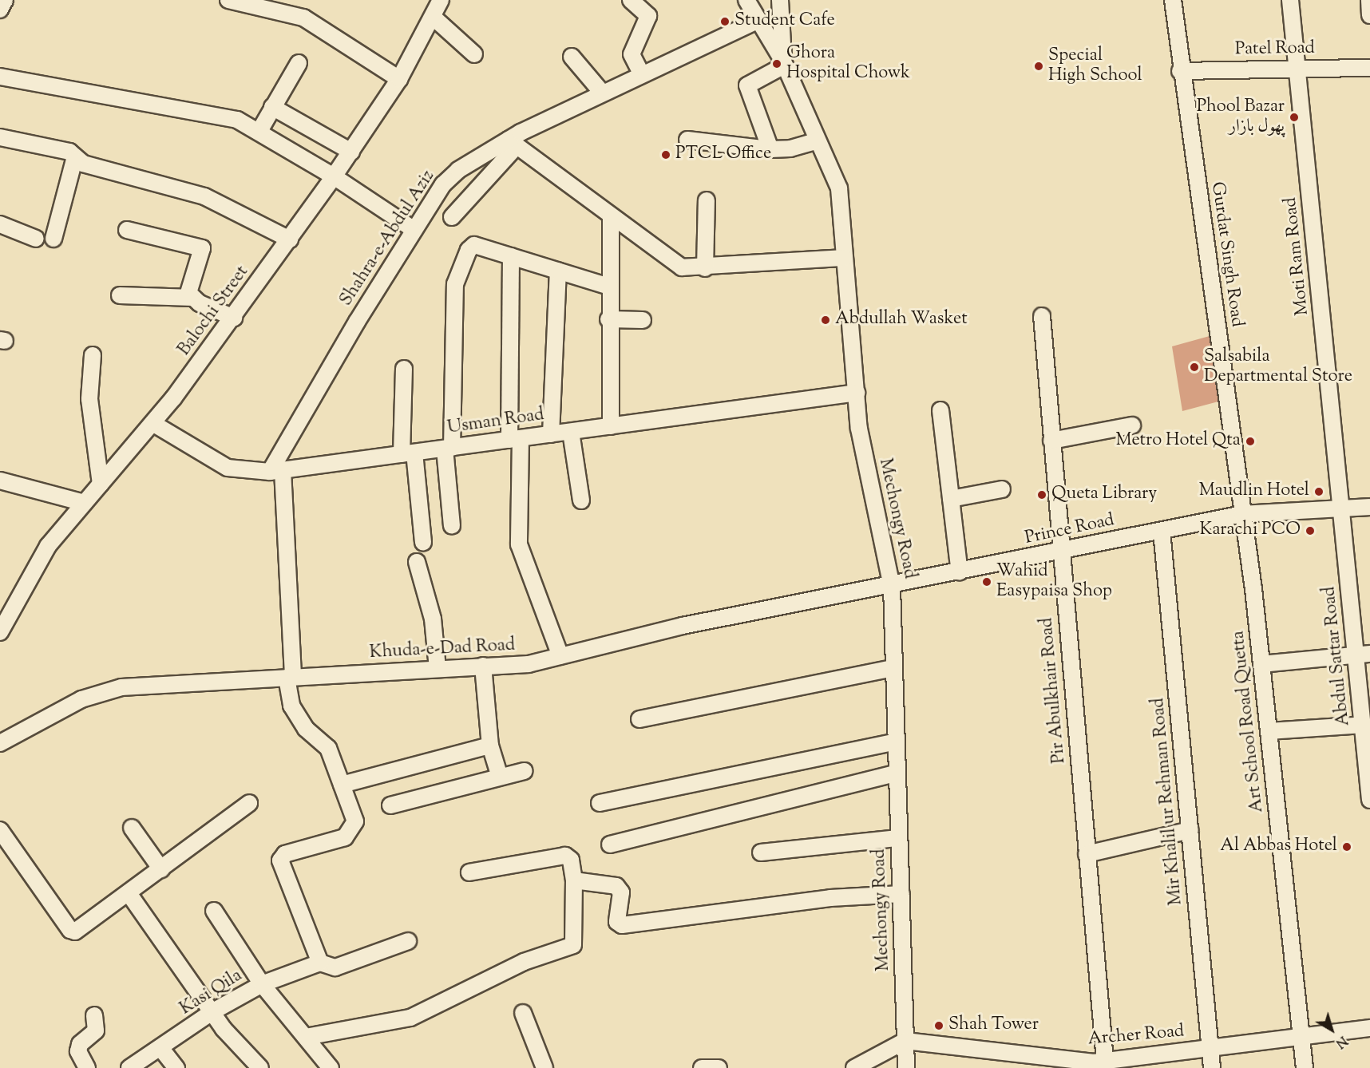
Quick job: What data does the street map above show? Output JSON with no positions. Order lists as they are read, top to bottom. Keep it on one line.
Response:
{"streets":{"street":["Patel Road","Shahra-e-Abdul Aziz","Gurdat Singh Road","Moti Ram Road","Balochi Street","Usman Road","Mechongy Road","Prince Road","Khuda-e-Dad Road","Abdul Sattar Road","Pir Abulkhair Road","Art School Road Quetta","Mir Khalil ur Rehman Road","Kasi Qila","Archer Road"]},"crossings":[["Patel Road","Gurdat Singh Road"],["Patel Road","Moti Ram Road"],["Shahra-e-Abdul Aziz","Usman Road"],["Shahra-e-Abdul Aziz","Mechongy Road"],["Gurdat Singh Road","Prince Road"],["Gurdat Singh Road","Art School Road Quetta"],["Moti Ram Road","Prince Road"],["Moti Ram Road","Abdul Sattar Road"],["Balochi Street","Usman Road"],["Usman Road","Mechongy Road"],["Mechongy Road","Prince Road"],["Mechongy Road","Khuda-e-Dad Road"],["Mechongy Road","Archer Road"],["Prince Road","Khuda-e-Dad Road"],["Prince Road","Abdul Sattar Road"],["Prince Road","Pir Abulkhair Road"],["Prince Road","Art School Road Quetta"],["Prince Road","Mir Khalil ur Rehman Road"],["Pir Abulkhair Road","Archer Road"],["Art School Road Quetta","Archer Road"],["Mir Khalil ur Rehman Road","Archer Road"]],"places":["Student Cafe","Ghora Hospital Chowk","Special High School","Phool Bazar پھول بازار","PTCL Office","Abdullah Wasket","Salsabila Departmental Store","Metro Hotel Qta","Maudlin Hotel","Queta Library","Karachi PCO","Wahid Easypaisa Shop","Al Abbas Hotel","Shah Tower"],"north":"bottom right"}
